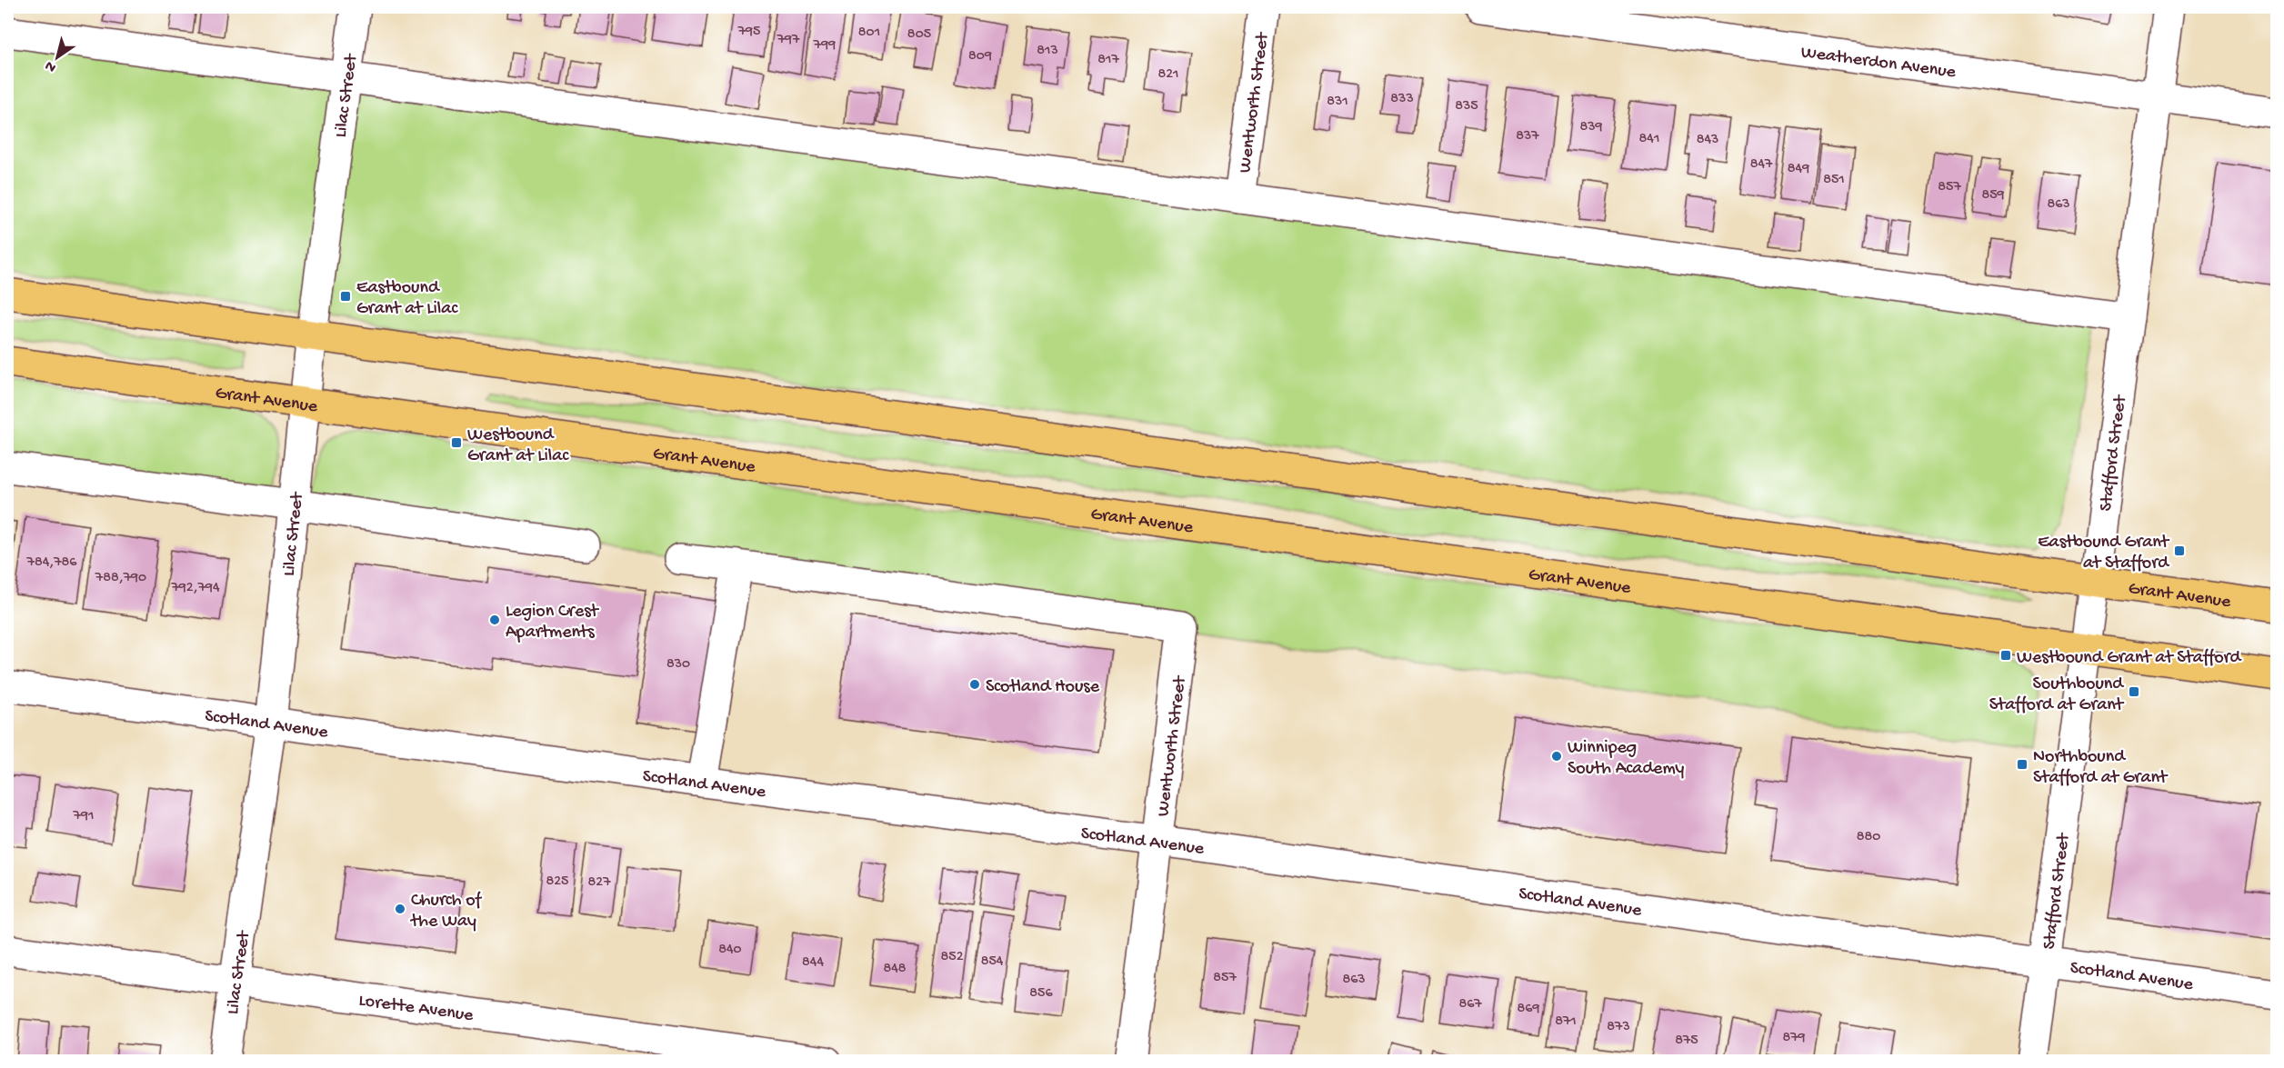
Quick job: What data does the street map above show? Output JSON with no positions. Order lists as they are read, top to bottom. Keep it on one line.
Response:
{"streets":{"main road":["Grant Avenue"],"street":["Weatherdon Avenue","Lilac Street","Wentworth Street","Stafford Street","Scotland Avenue","Lorette Avenue"]},"crossings":[["Weatherdon Avenue","Stafford Street"],["Lilac Street","Grant Avenue"],["Lilac Street","Scotland Avenue"],["Lilac Street","Lorette Avenue"],["Wentworth Street","Scotland Avenue"],["Grant Avenue","Stafford Street"],["Stafford Street","Scotland Avenue"]],"places":{"transit":["Eastbound Grant at Lilac","Westbound Grant at Lilac","Eastbound Grant at Stafford","Westbound Grant at Stafford","Southbound Stafford at Grant","Northbound Stafford at Grant"],"other":["Legion Crest Apartments","Scotland House","Winnipeg South Academy","Church of the Way"]},"house_numbers":["795","801","805","797","799","813","809","817","821","833","831","835","839","837","841","843","847","849","851","857","859","863","784,786","788,790","792,794","830","791","880","825","827","840","852","854","844","848","857","863","856","867","869","871","873","879","875"],"north":"bottom left"}
